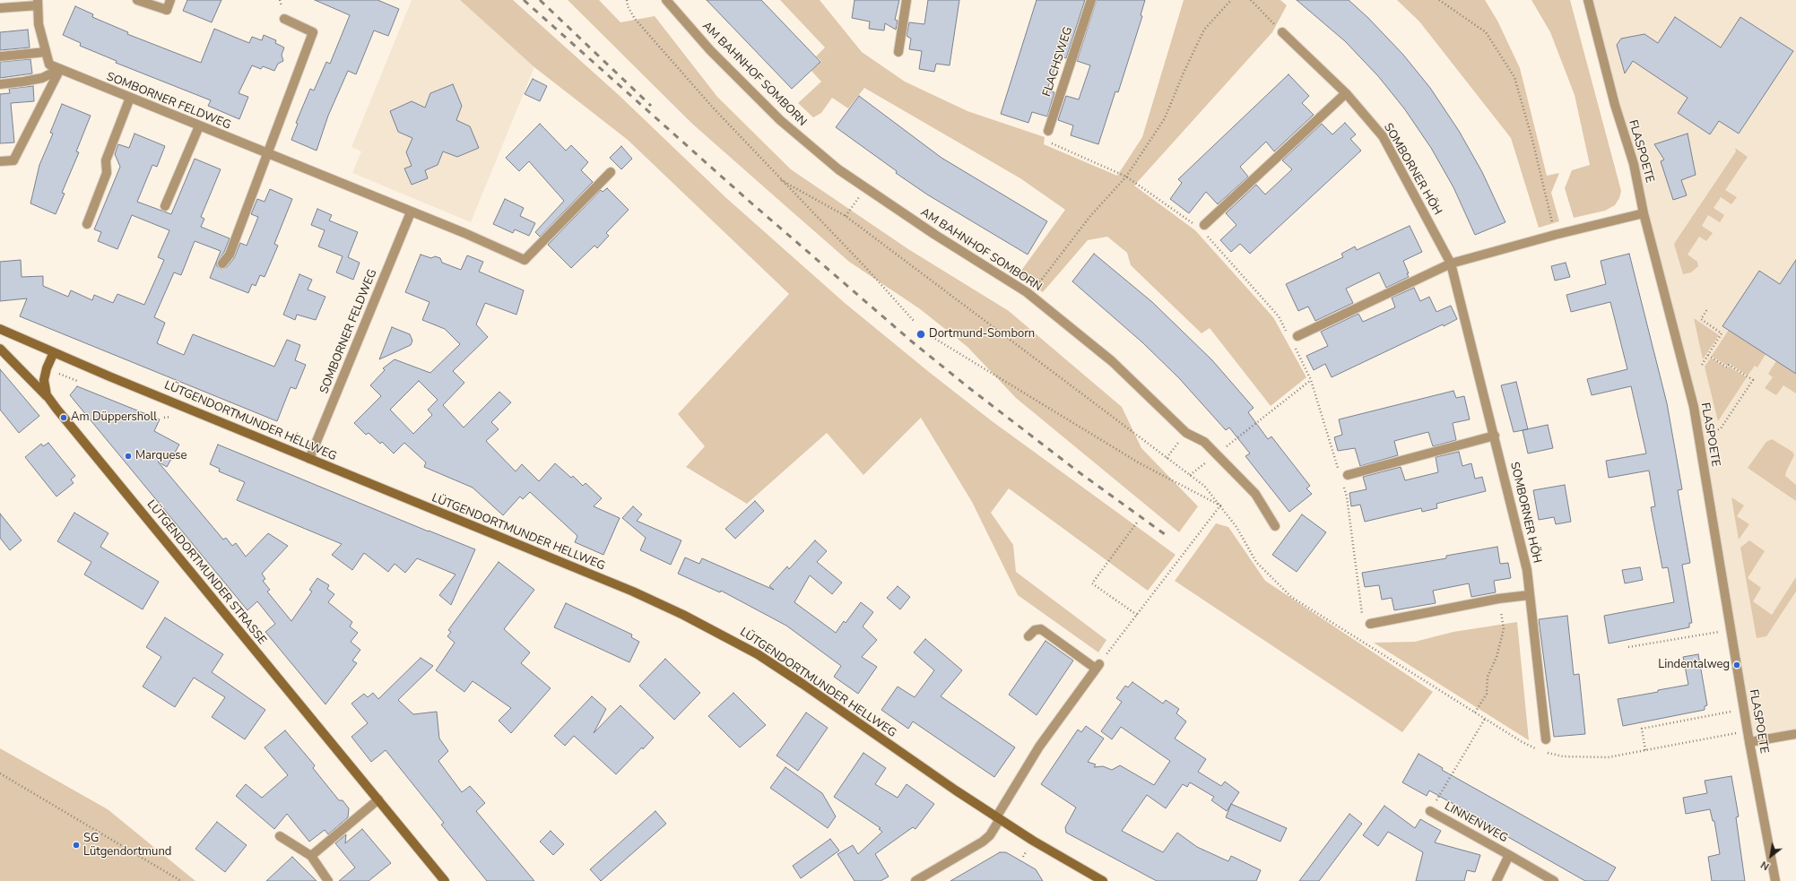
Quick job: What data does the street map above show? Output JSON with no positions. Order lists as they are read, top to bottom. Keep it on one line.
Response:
{"streets":{"main road":["LÜTGENDORTMUNDER HELLWEG","LÜTGENDORTMUNDER STRASSE"],"street":["FLACHSWEG","AM BAHNHOF SOMBORN","SOMBORNER FELDWEG","FLASPOETE","SOMBORNER HÖH","LINNENWEG"]},"crossings":[["SOMBORNER FELDWEG","LÜTGENDORTMUNDER HELLWEG"],["LÜTGENDORTMUNDER HELLWEG","LÜTGENDORTMUNDER STRASSE"]],"places":["Dortmund-Somborn","Am Düppersholl","Marquese","Lindentalweg","SG Lütgendortmund"],"north":"bottom left"}
